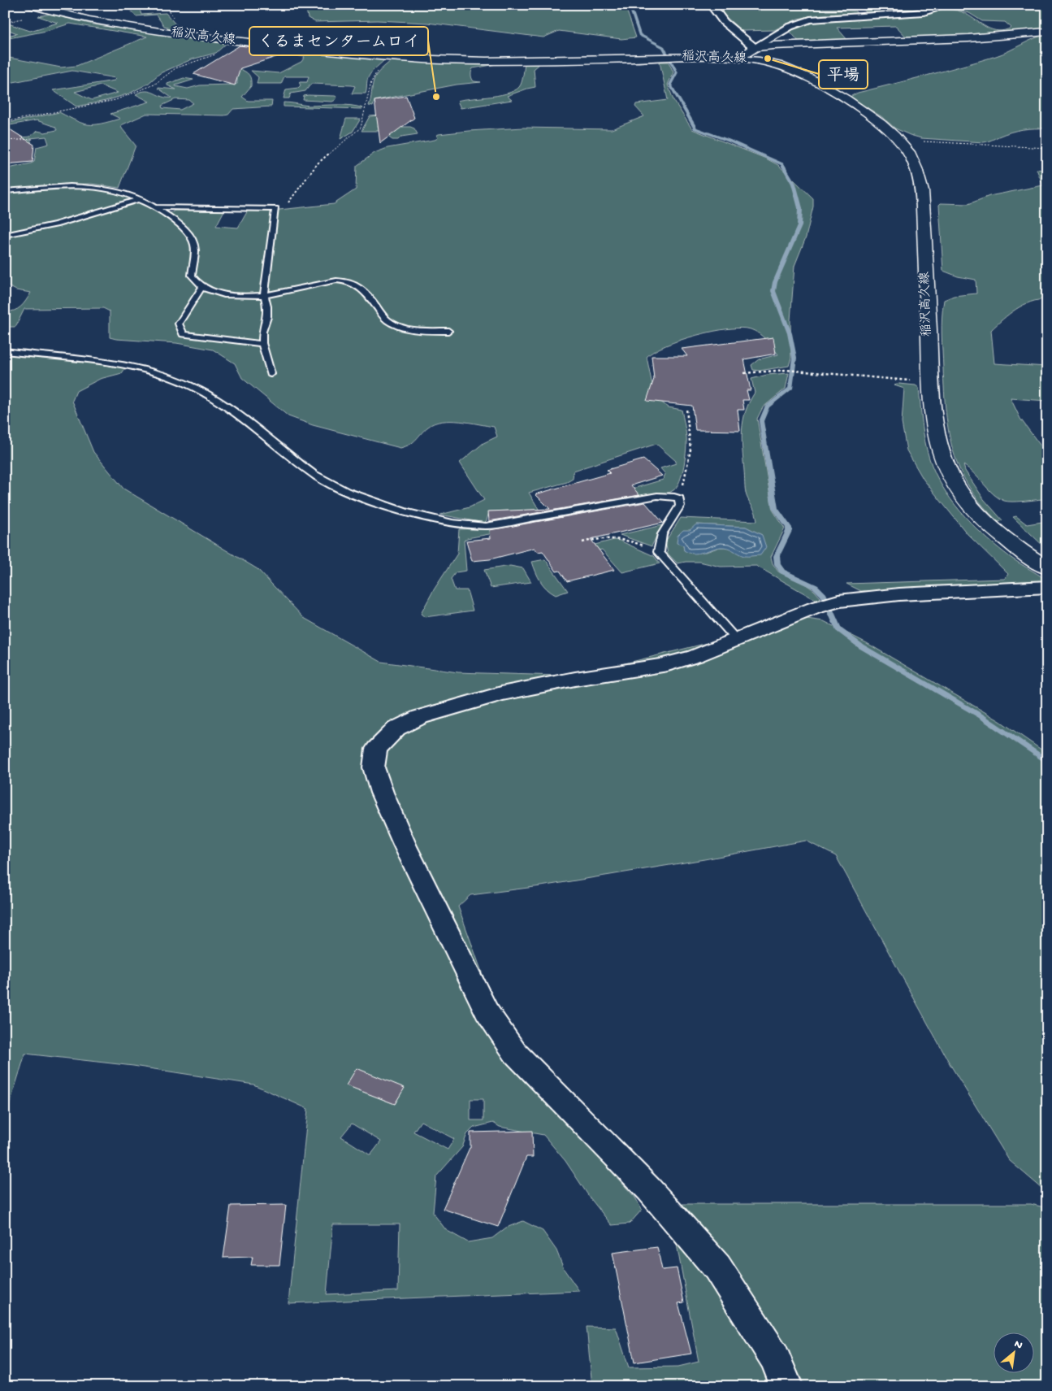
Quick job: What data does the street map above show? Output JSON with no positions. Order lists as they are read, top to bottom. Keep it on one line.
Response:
{"streets":{"main road":["稲沢高久線"]},"places":["平場","くるまセンタームロイ"],"north":"top right"}
